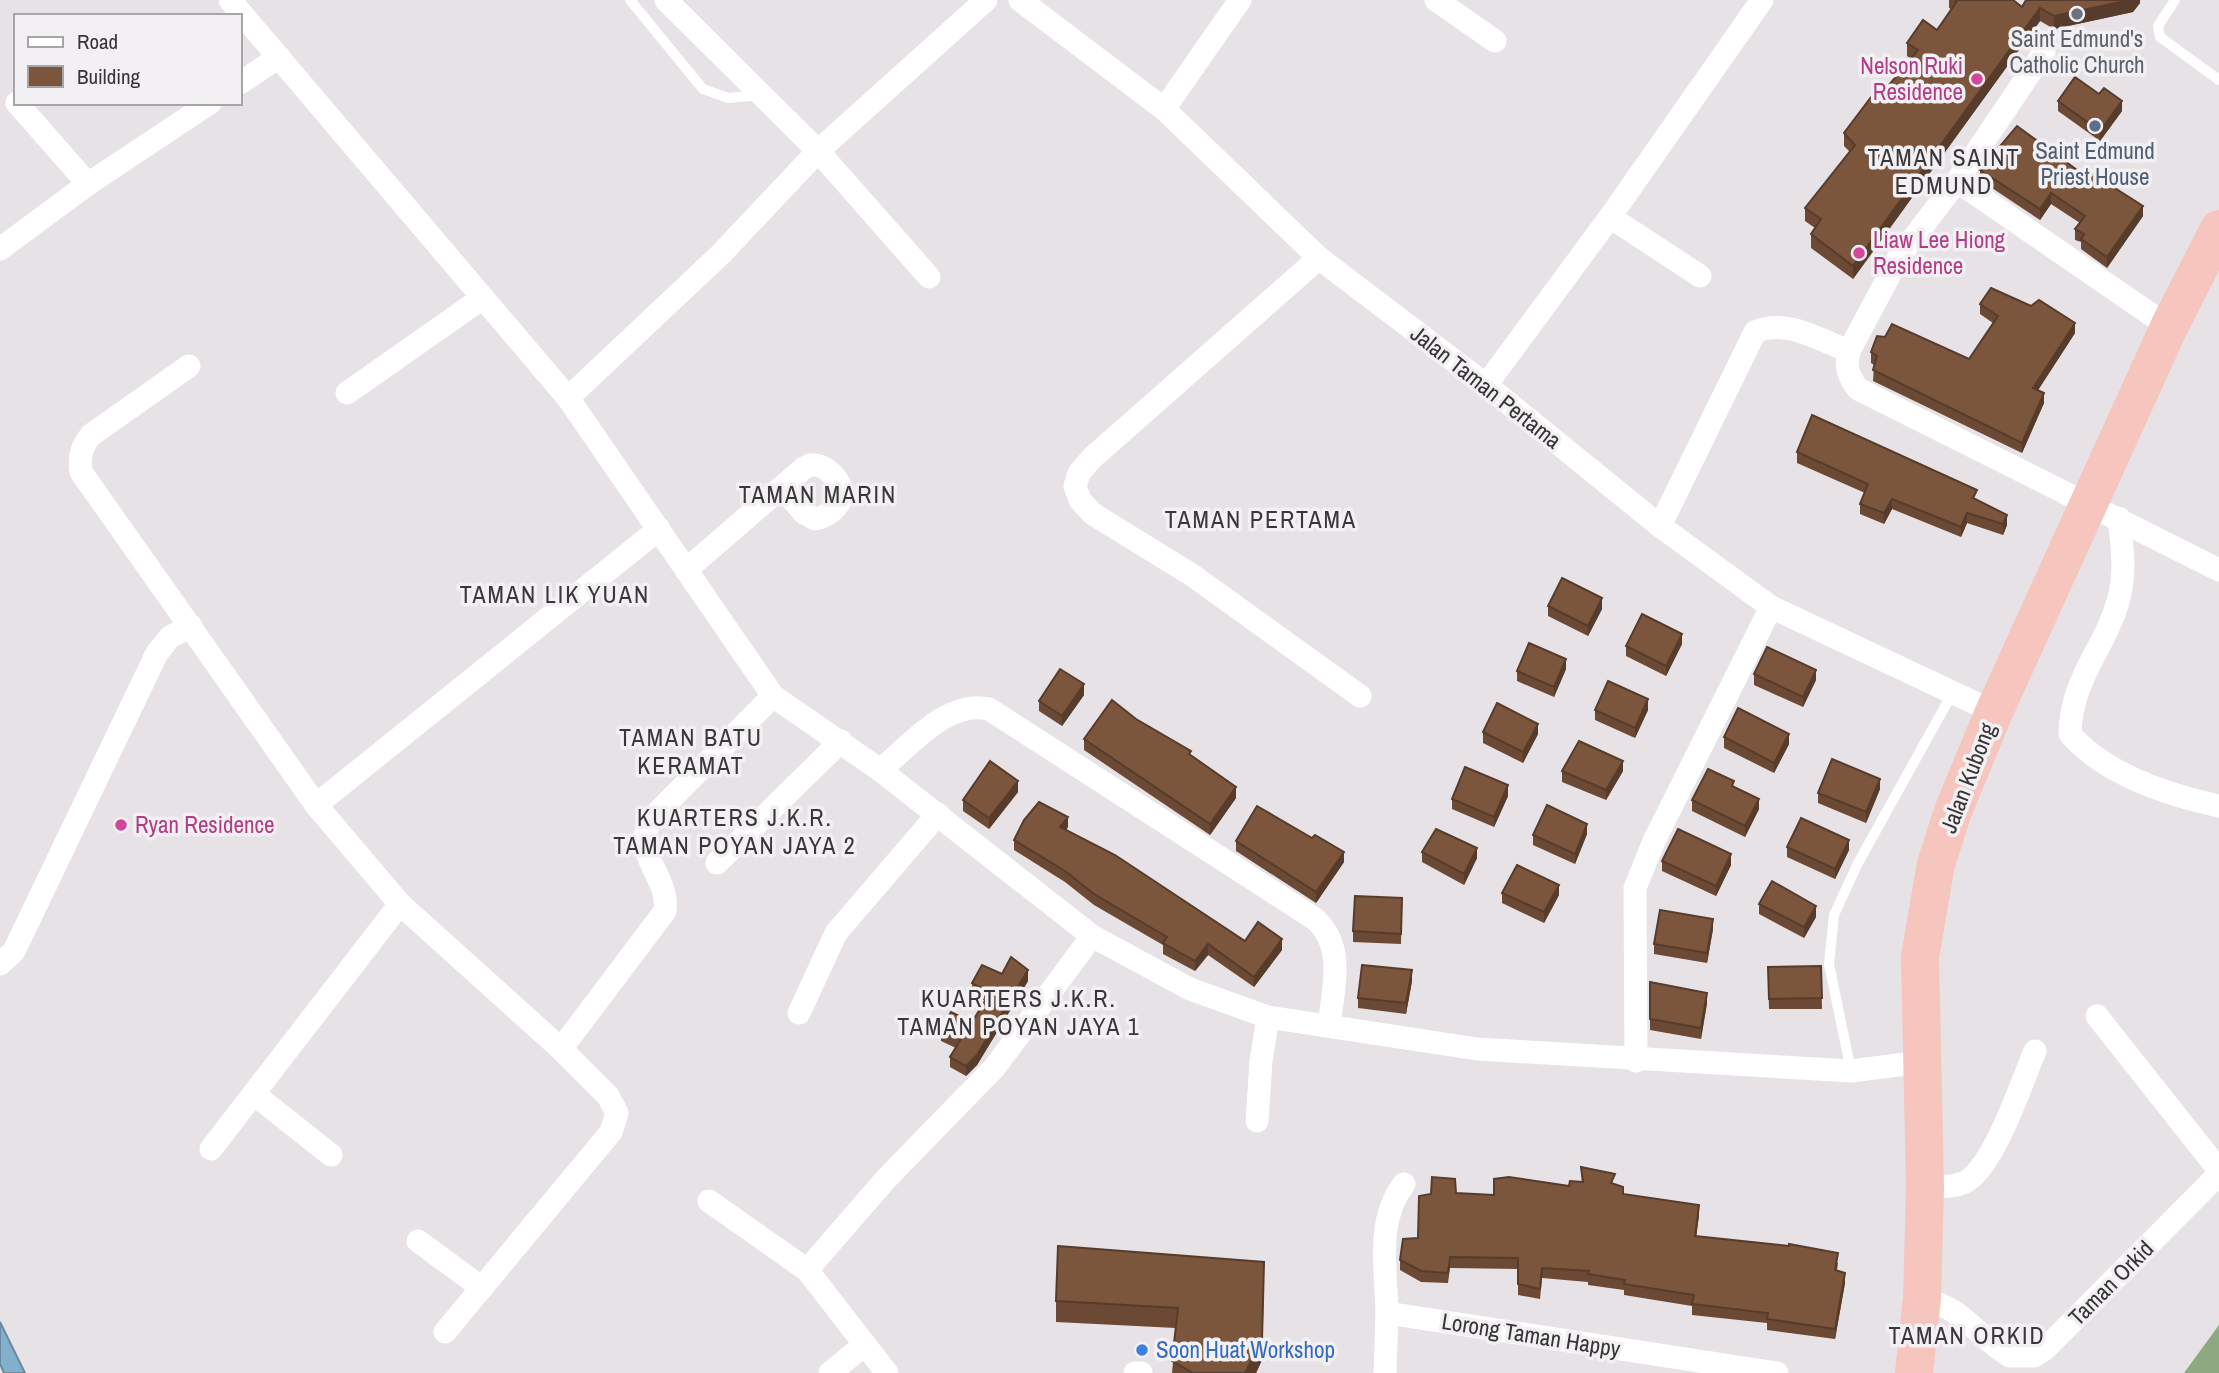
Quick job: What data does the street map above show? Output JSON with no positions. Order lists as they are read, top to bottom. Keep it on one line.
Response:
{"streets":{"highway":["Jalan Kubong"],"street":["Jalan Taman Pertama","Taman Orkid","Lorong Taman Happy"]},"crossings":[["Jalan Taman Pertama","Jalan Kubong"],["Jalan Kubong","Taman Orkid"]],"districts":["TAMAN SAINT EDMUND","TAMAN MARIN","TAMAN PERTAMA","TAMAN LIK YUAN","TAMAN BATU KERAMAT","KUARTERS J.K.R. TAMAN POYAN JAYA 2","KUARTERS J.K.R. TAMAN POYAN JAYA 1","TAMAN ORKID"],"places":["Saint Edmund's Catholic Church","Nelson Ruki Residence","Saint Edmund Priest House","Liaw Lee Hiong Residence","Ryan Residence","Soon Huat Workshop"],"legend":["Road","Building"]}
